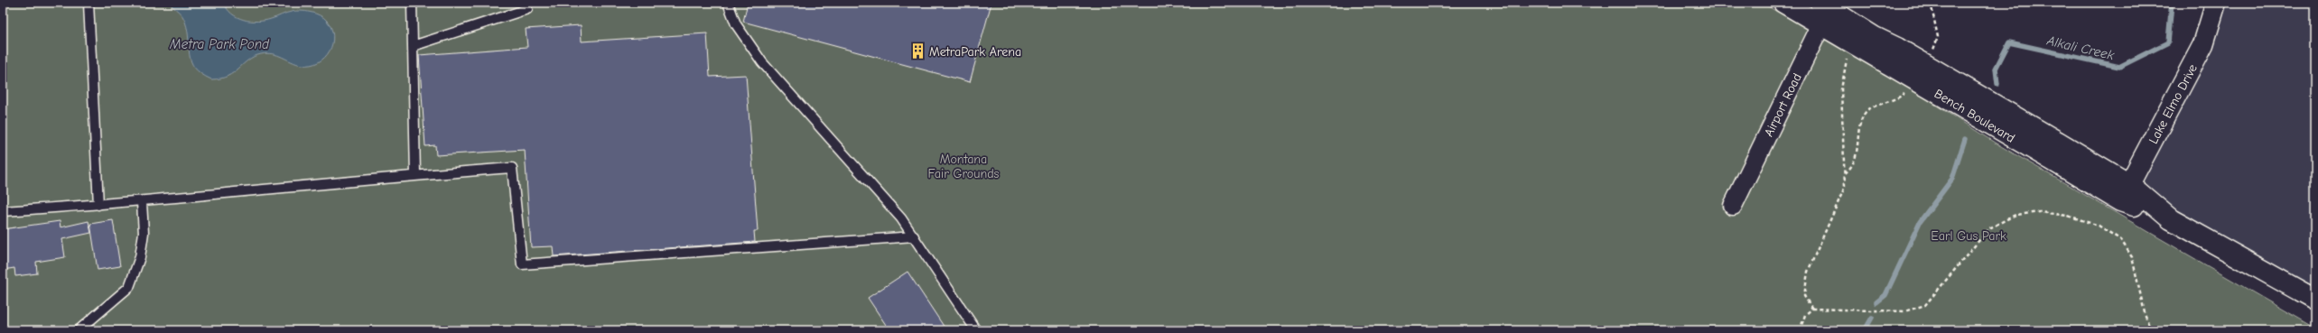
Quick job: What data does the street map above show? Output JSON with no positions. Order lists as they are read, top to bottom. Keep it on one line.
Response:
{"streets":{"main road":["Lake Elmo Drive"],"street":["Airport Road"]},"water":["Metra Park Pond","Alkali Creek"],"parks":["Montana Fair Grounds","Earl Gus Park"],"places":{"building":["MetraPark Arena"]}}
